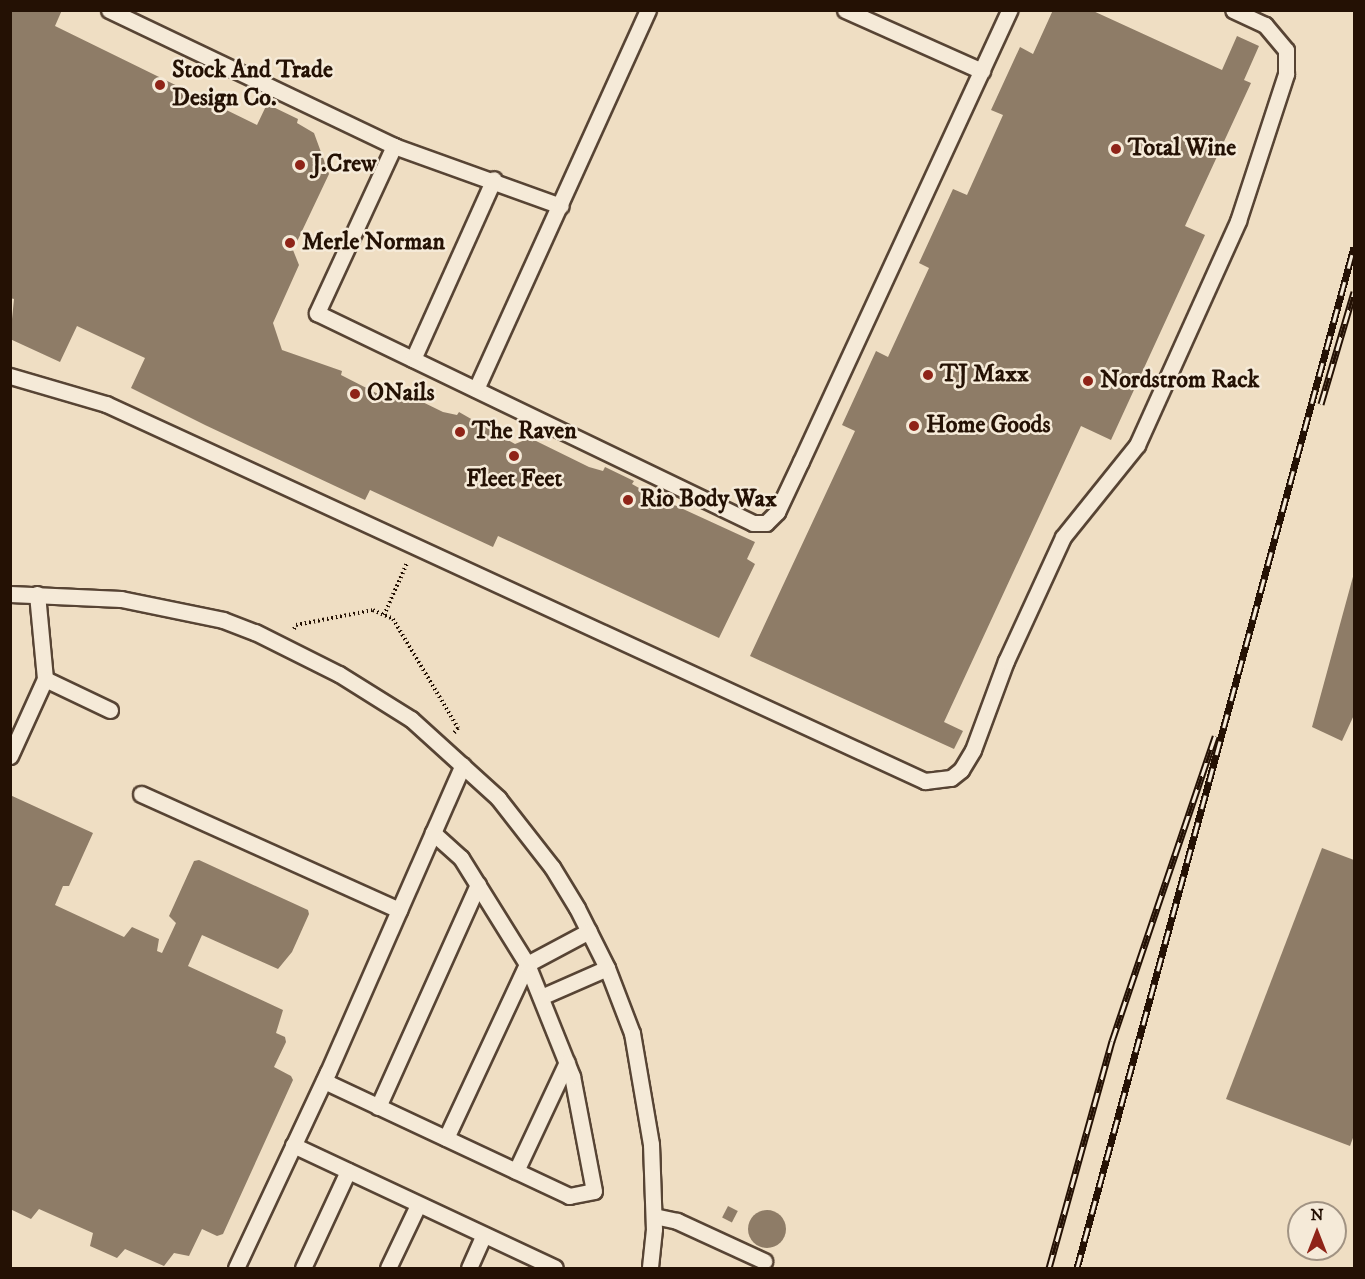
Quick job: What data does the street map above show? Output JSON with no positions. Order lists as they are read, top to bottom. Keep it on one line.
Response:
{"places":["Stock And Trade Design Co.","Total Wine","J.Crew","Merle Norman","TJ Maxx","Nordstrom Rack","ONails","Home Goods","The Raven","Fleet Feet","Rio Body Wax"],"north":"top"}
